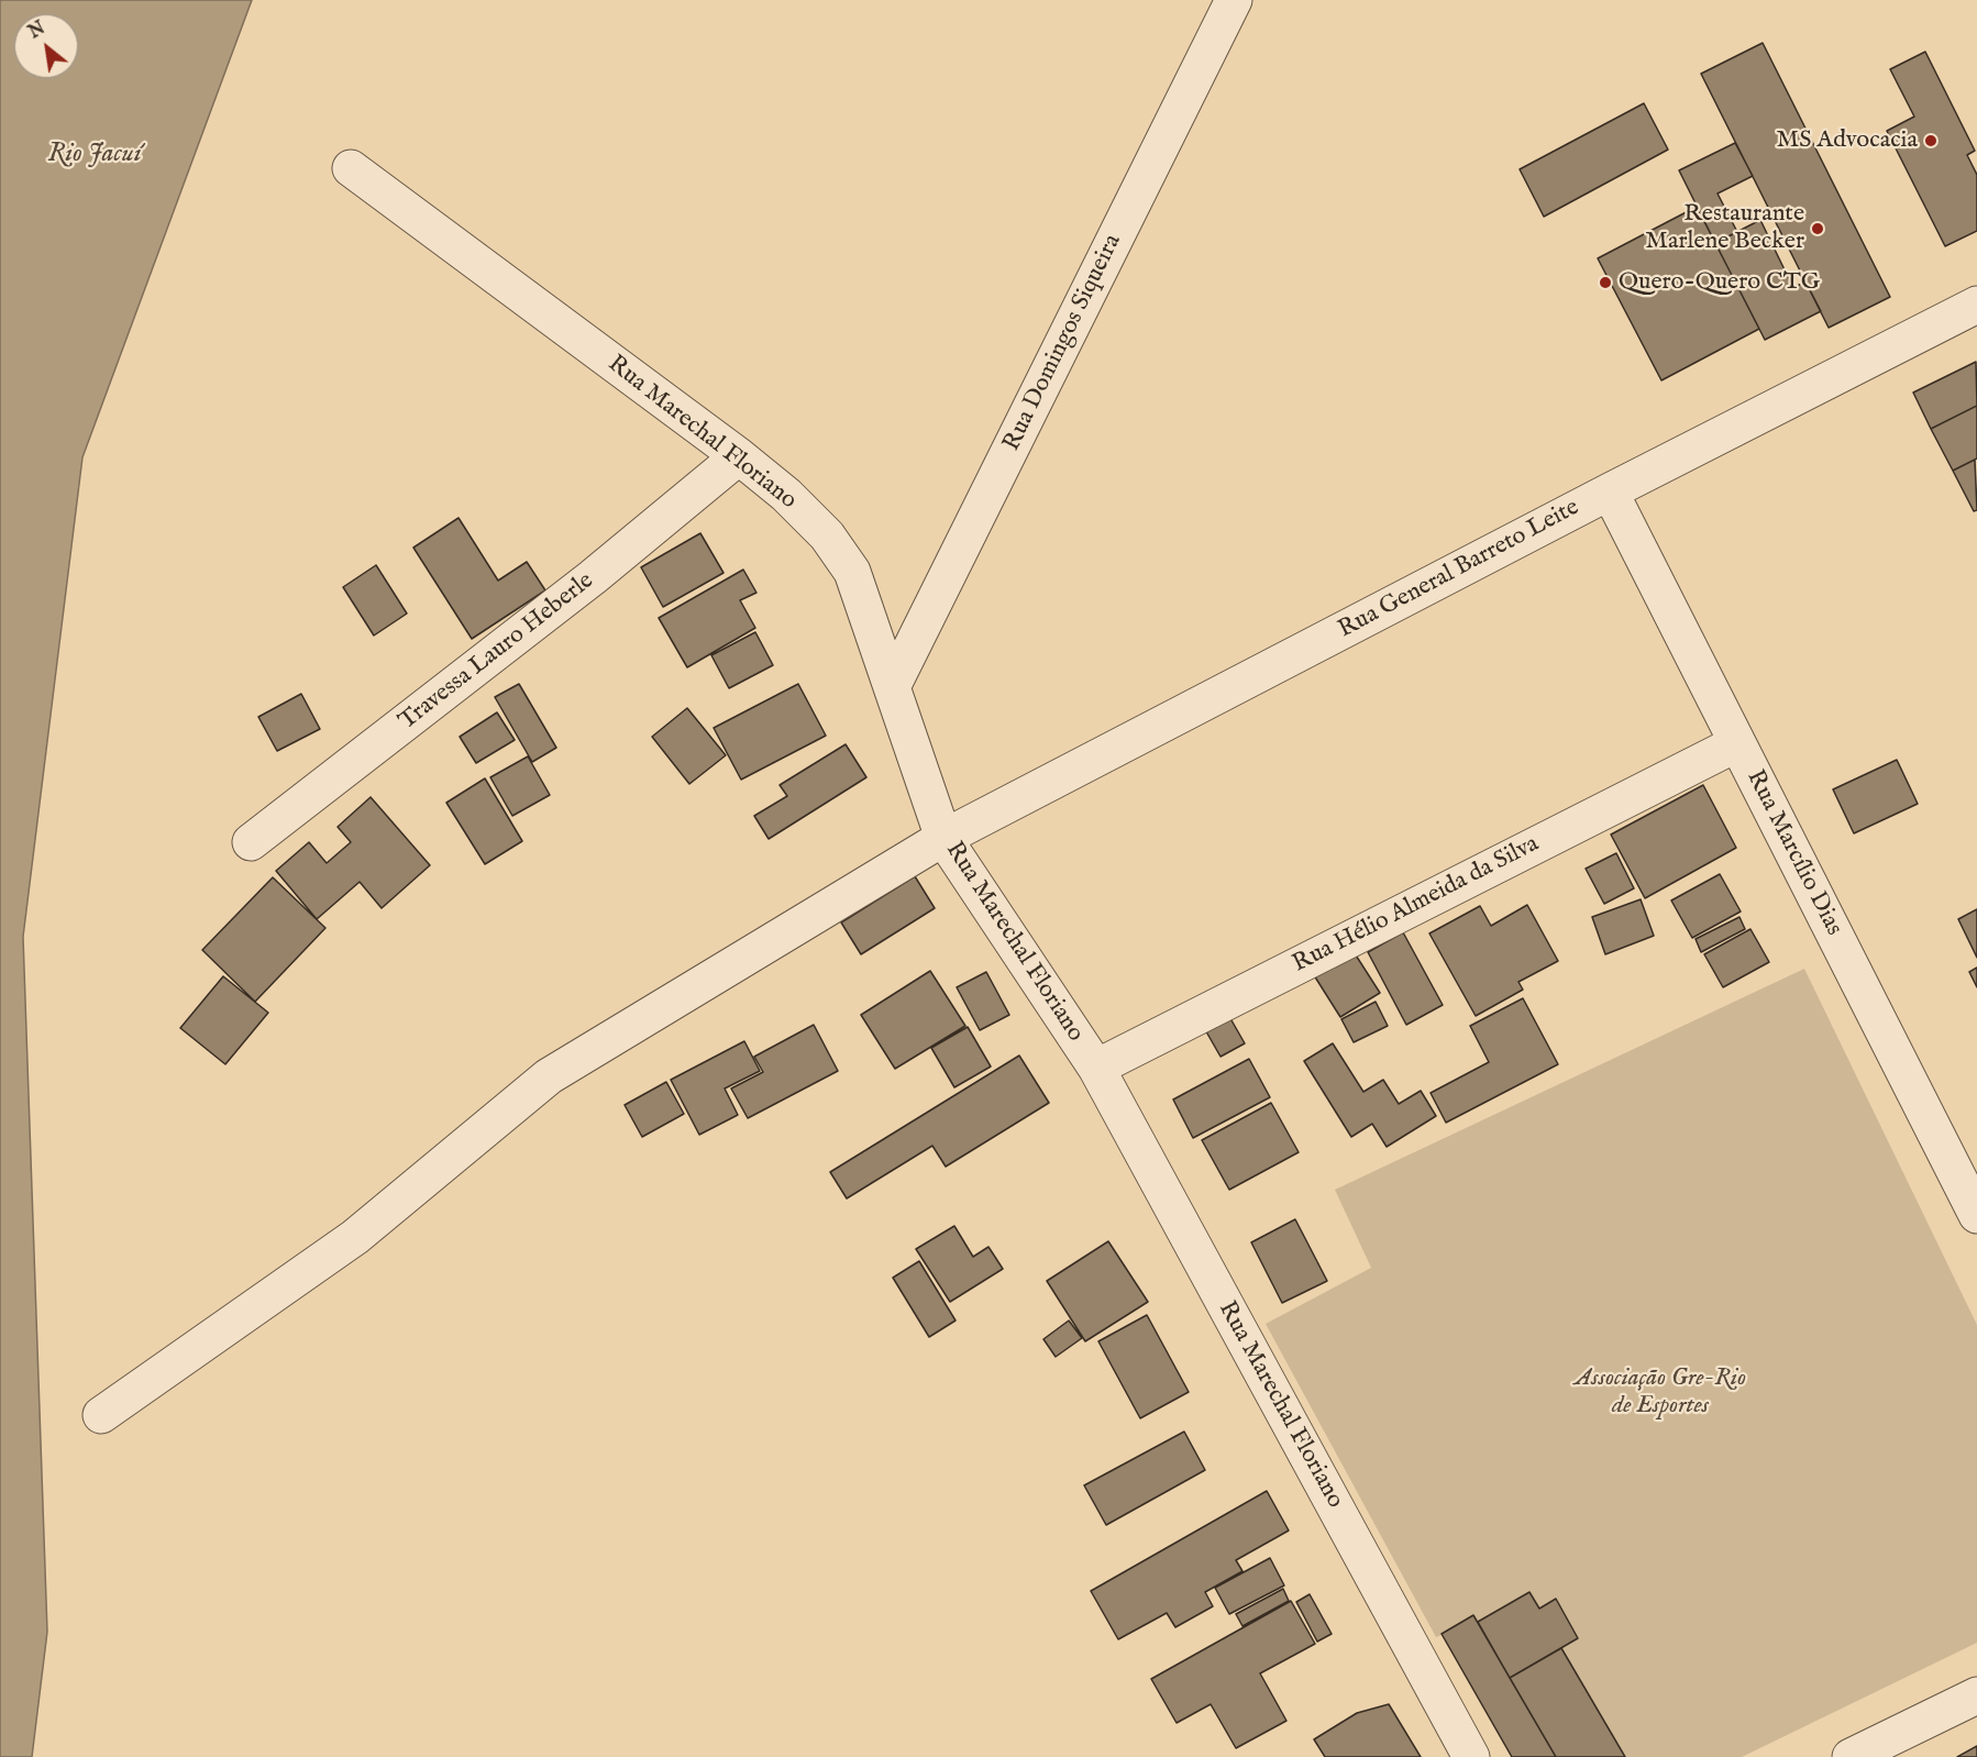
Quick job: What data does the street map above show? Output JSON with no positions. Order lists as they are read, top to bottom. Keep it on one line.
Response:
{"streets":{"street":["Rua Domingos Siqueira","Rua Marechal Floriano","Rua General Barreto Leite","Travessa Lauro Heberle","Rua Marcílio Dias","Rua Hélio Almeida da Silva"]},"crossings":[["Rua Domingos Siqueira","Rua Marechal Floriano"],["Rua Marechal Floriano","Rua General Barreto Leite"],["Rua Marechal Floriano","Travessa Lauro Heberle"],["Rua Marechal Floriano","Rua Hélio Almeida da Silva"],["Rua General Barreto Leite","Rua Marcílio Dias"],["Rua Marcílio Dias","Rua Hélio Almeida da Silva"]],"water":["Rio Jacuí"],"parks":["Associação Gre-Rio de Esportes"],"places":["MS Advocacia","Restaurante Marlene Becker","Quero-Quero CTG"],"north":"top left"}
